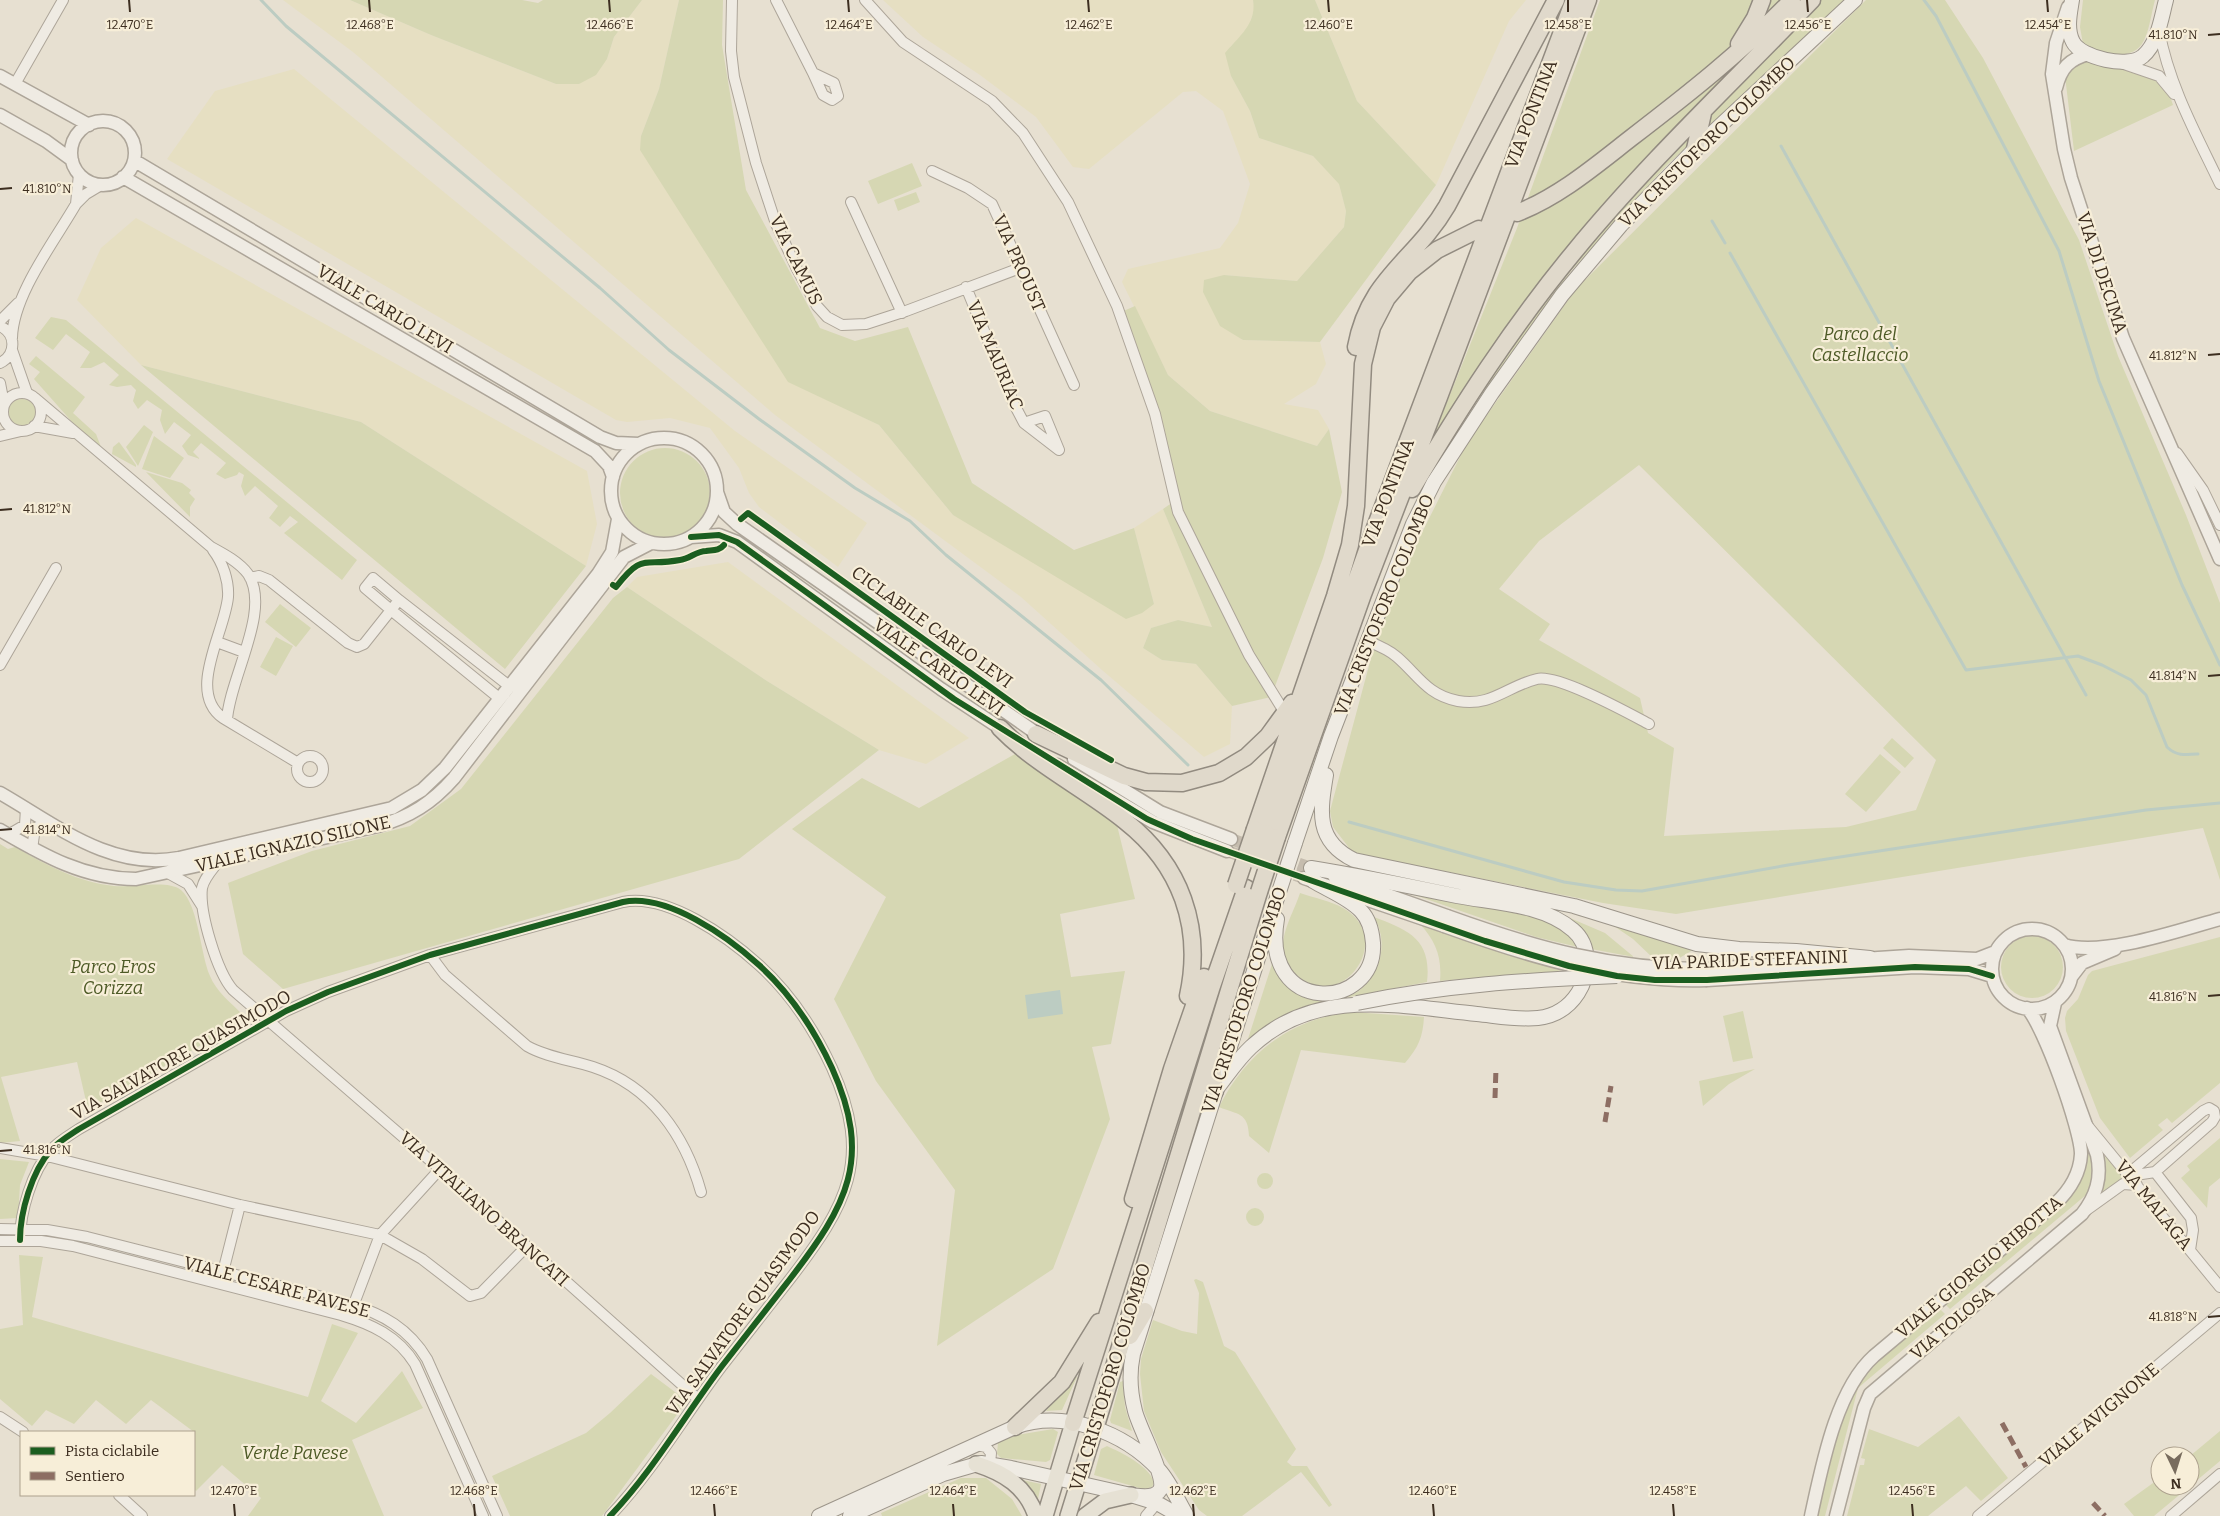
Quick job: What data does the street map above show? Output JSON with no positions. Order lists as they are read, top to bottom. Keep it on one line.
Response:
{"streets":{"highway":["VIA PONTINA","VIA CRISTOFORO COLOMBO"],"main road":["VIA DI DECIMA"],"street":["VIA CAMUS","VIA PROUST","VIALE CARLO LEVI","VIA MAURIAC","VIALE IGNAZIO SILONE","VIA PARIDE STEFANINI","VIA SALVATORE QUASIMODO","VIA MALAGA","VIA VITALIANO BRANCATI","VIALE GIORGIO RIBOTTA","VIALE CESARE PAVESE","VIA TOLOSA","VIALE AVIGNONE"],"cycle path":["CICLABILE CARLO LEVI"]},"crossings":[["VIA PONTINA","VIA CRISTOFORO COLOMBO"],["VIA CAMUS","VIA PROUST"],["VIA CAMUS","VIA MAURIAC"],["VIALE CARLO LEVI","VIALE IGNAZIO SILONE"],["VIA PARIDE STEFANINI","VIALE GIORGIO RIBOTTA"],["VIA SALVATORE QUASIMODO","VIA VITALIANO BRANCATI"],["VIA SALVATORE QUASIMODO","VIALE CESARE PAVESE"],["VIA MALAGA","VIA TOLOSA"]],"parks":["Parco del Castellaccio","Parco Eros Corizza","Verde Pavese"],"legend":["Pista ciclabile","Sentiero"],"north":"bottom","coordinates":["12.470°E","12.468°E","12.466°E","12.464°E","12.462°E","12.460°E","12.458°E","12.456°E","12.454°E","41.810°N","41.812°N","41.814°N","41.816°N","41.818°N"]}
